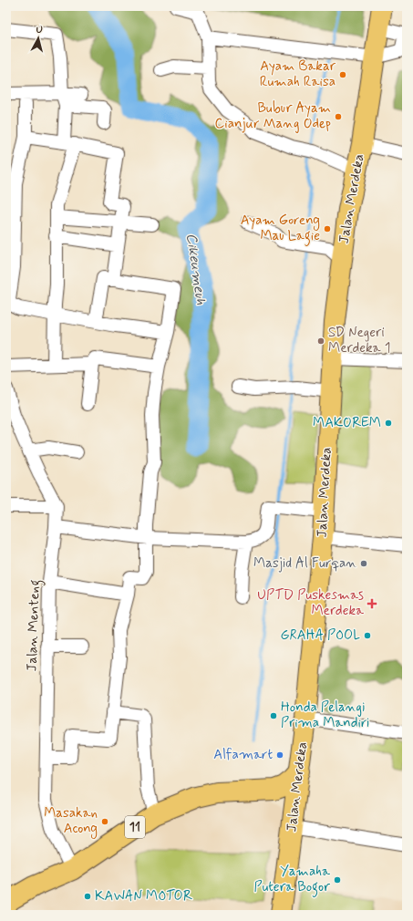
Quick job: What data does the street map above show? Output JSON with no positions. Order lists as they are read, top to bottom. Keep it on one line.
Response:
{"streets":{"main road":["Jalan Merdeka","11"],"street":["Jalan Menteng"]},"crossings":[["Jalan Merdeka","11"],["Jalan Menteng","11"]],"water":["Cikeumeuh"],"places":{"other":["Ayam Bakar Rumah Raisa","Bubur Ayam Cianjur Mang Odep","Ayam Goreng Mau Lagie","SD Negeri Merdeka 1","MAKOREM","Masjid Al Furqan","GRAHA POOL","Honda Pelangi Prima Mandiri","Alfamart","Masakan Acong","Yamaha Putera Bogor","KAWAN MOTOR"],"health":["UPTD Puskesmas Merdeka"]},"north":"top"}
